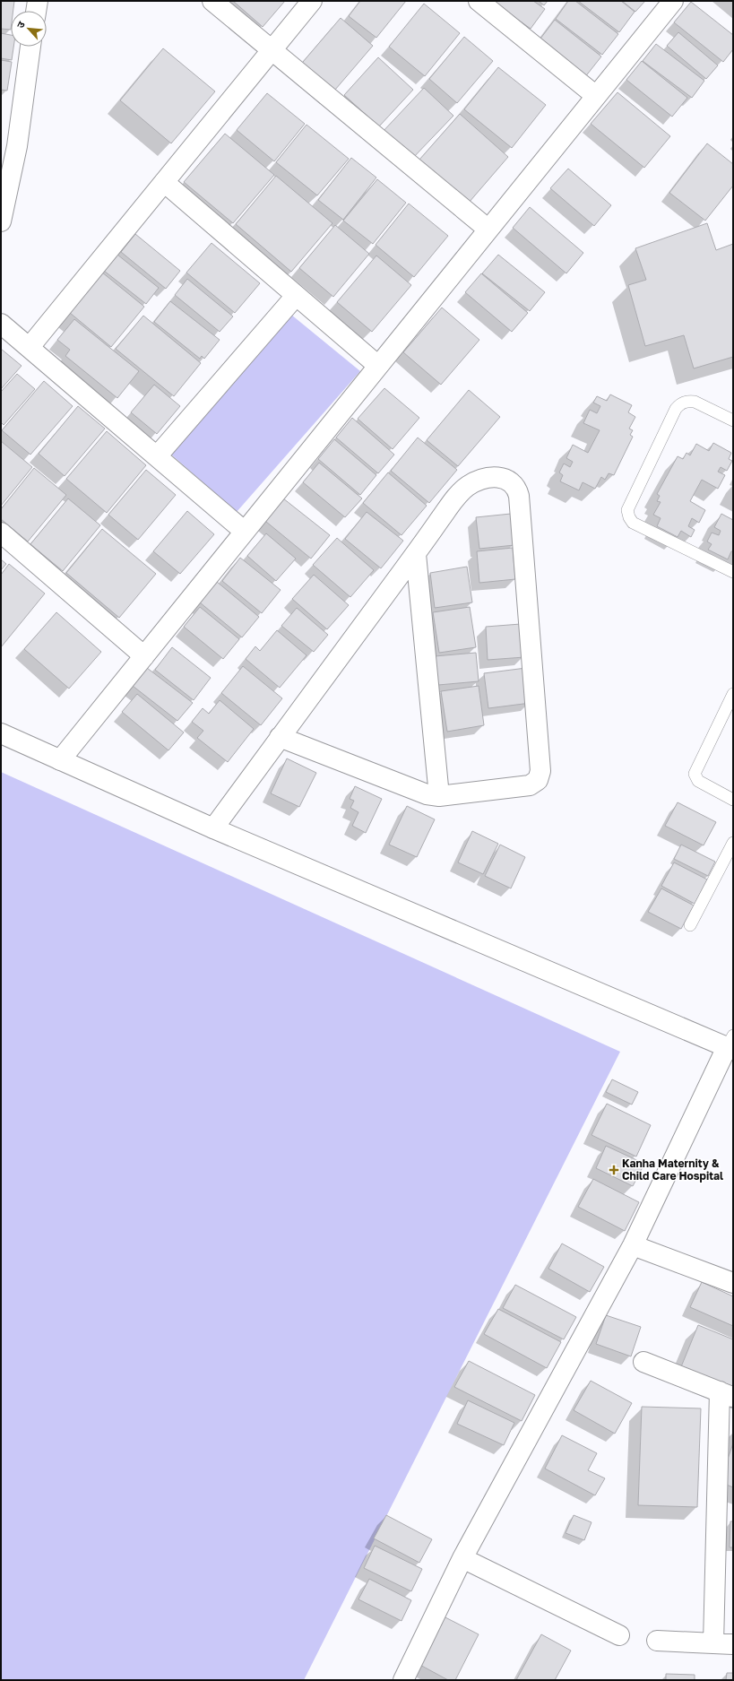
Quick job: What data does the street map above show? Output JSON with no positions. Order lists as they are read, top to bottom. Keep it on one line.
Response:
{"places":{"health":["Kanha Maternity & Child Care Hospital"]},"north":"top left"}
